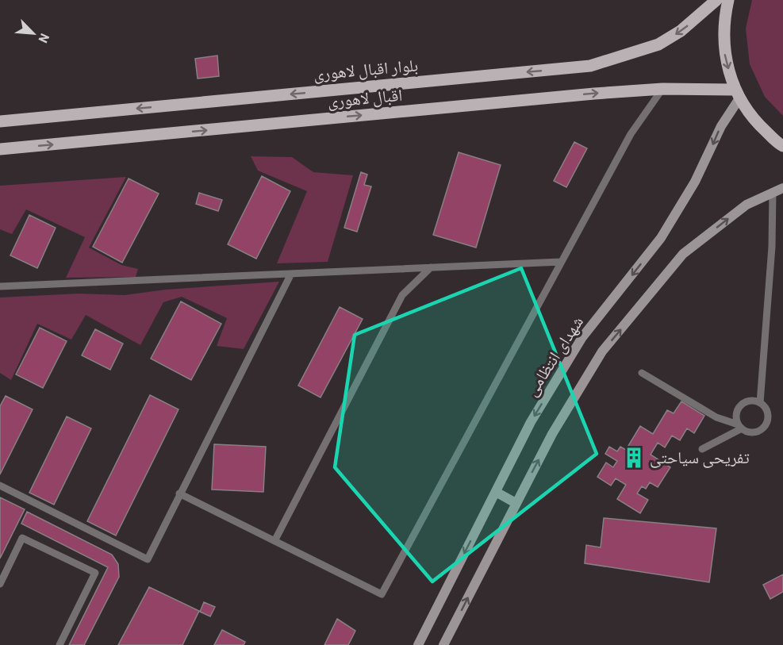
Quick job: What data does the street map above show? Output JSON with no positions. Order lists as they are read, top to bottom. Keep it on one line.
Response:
{"streets":{"main road":["بلوار اقبال لاهوری","اقبال لاهوری","شهدای انتظامی"]},"crossings":[["اقبال لاهوری","شهدای انتظامی"]],"one_way":["بلوار اقبال لاهوری","اقبال لاهوری"],"places":{"building":["تفریحی سیاحتی"]},"north":"bottom right"}
